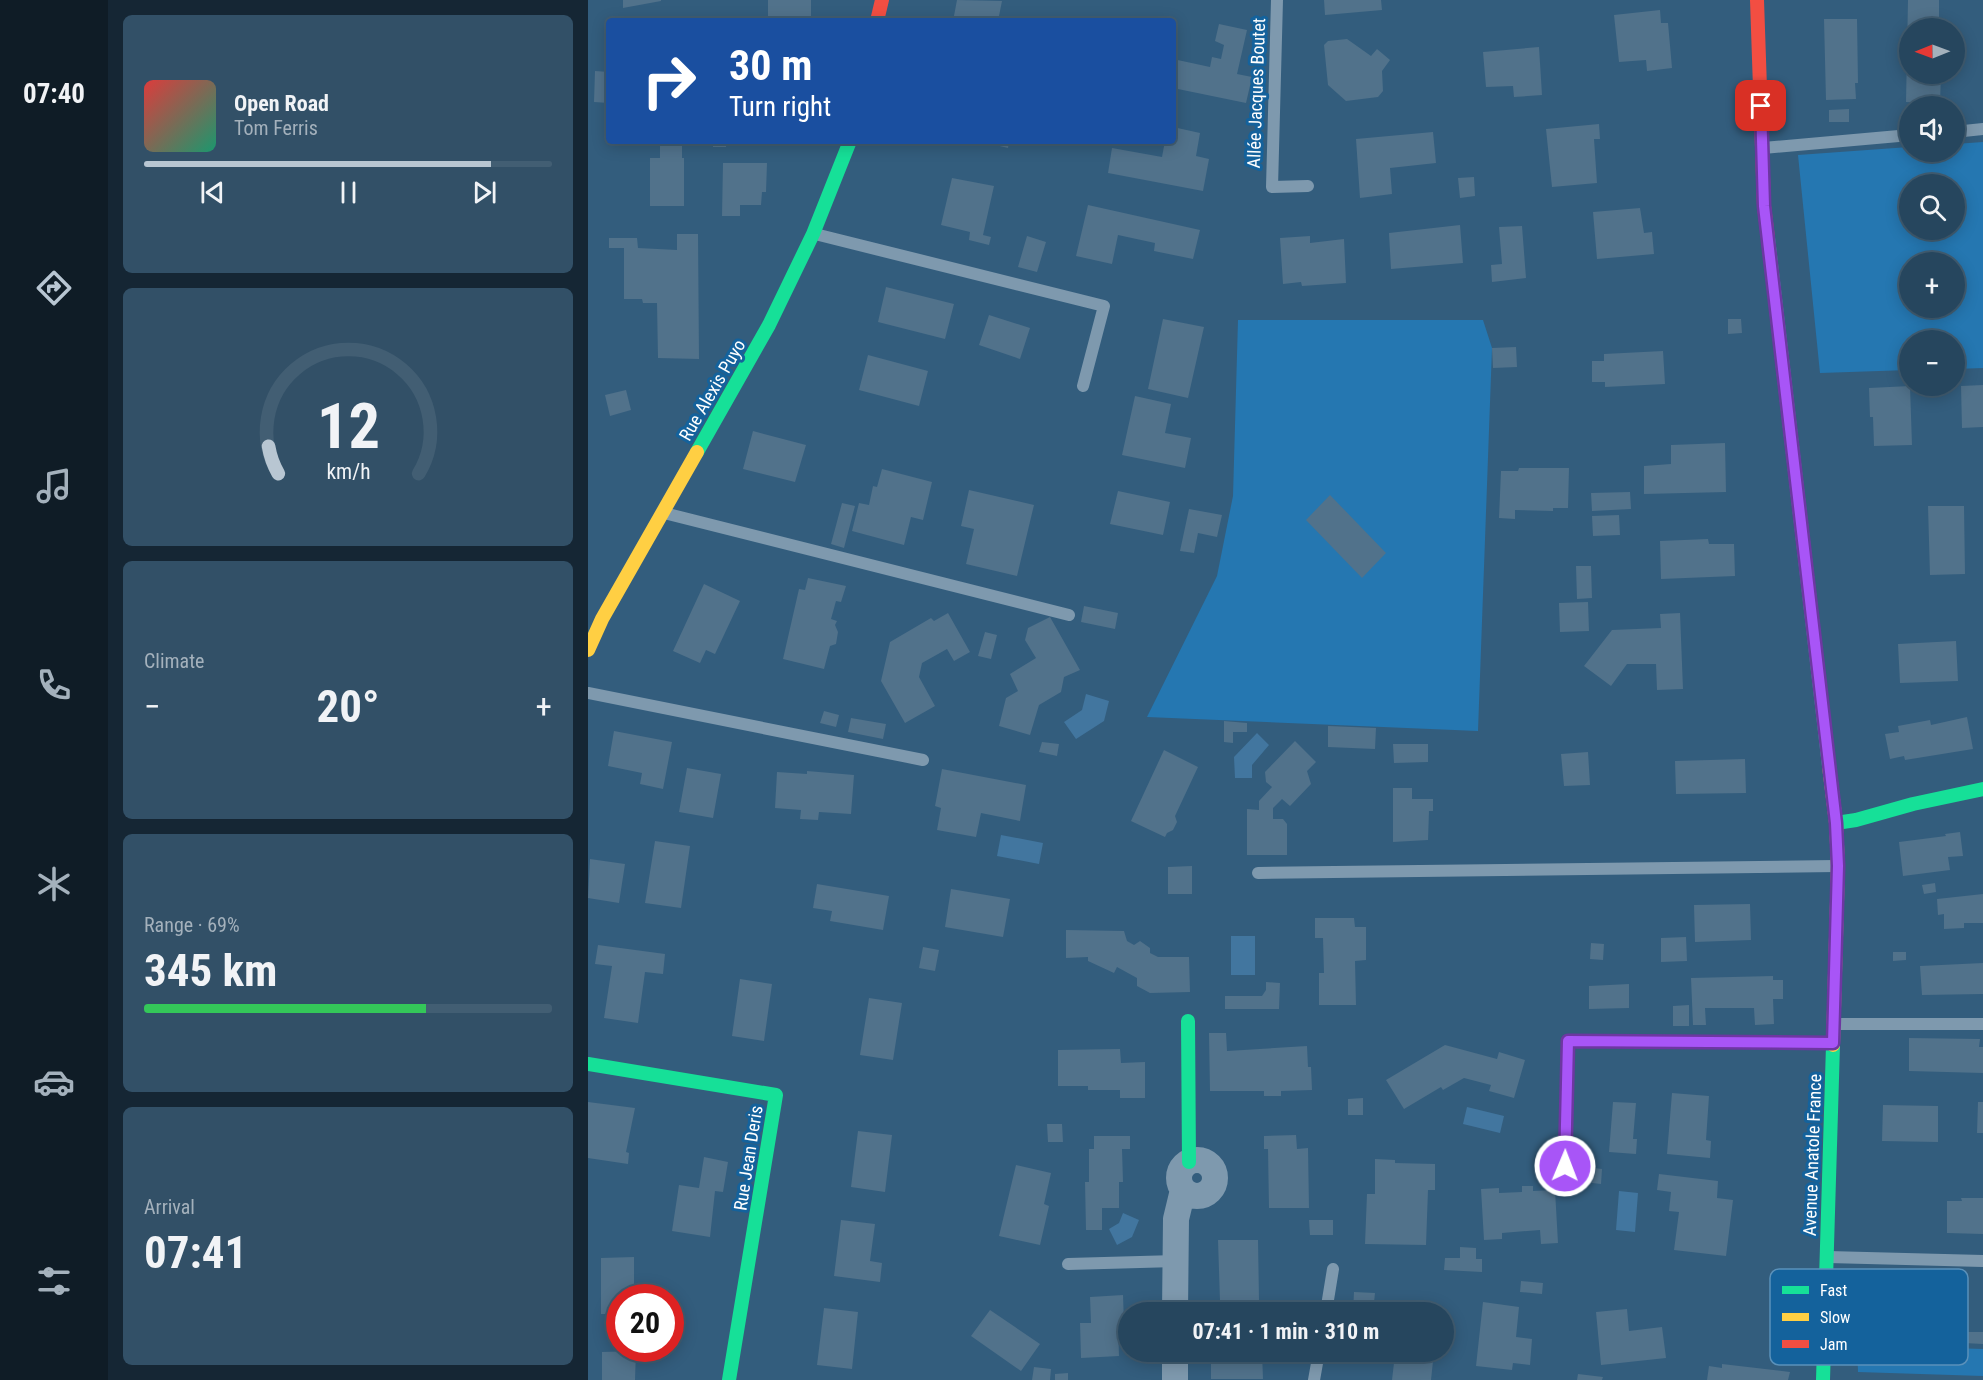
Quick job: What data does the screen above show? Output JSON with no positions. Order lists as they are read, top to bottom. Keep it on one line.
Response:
{"streets":{"street":["Rue Alexis Puyo","Avenue Anatole France","Rue Jean Deris"],"lane":["Allée Jacques Boutet"]},"legend":["Fast","Slow","Jam"],"north":"left","page":{"tabs":"07:40","map_buttons":["+","−"],"turn":["30 m","Turn right"],"song":["Open Road","Tom Ferris"],"tile":["Climate",["Range · 69%","345 km"],["Arrival","07:41"]],"heat":["−","20°","+"],"limit":"20","trip":"07:41 · 1 min · 310 m","gauge":["12","km/h"]}}
